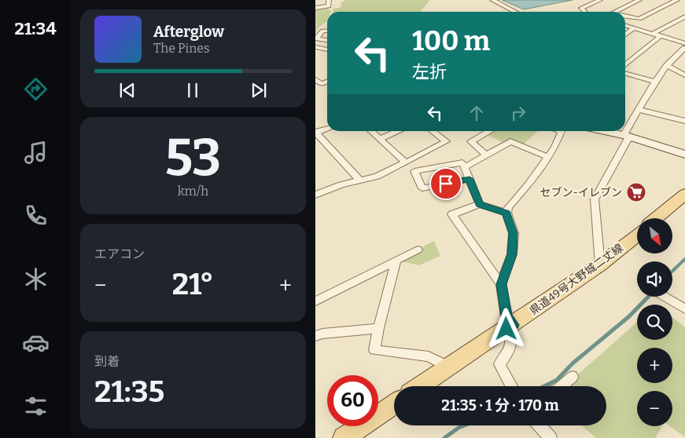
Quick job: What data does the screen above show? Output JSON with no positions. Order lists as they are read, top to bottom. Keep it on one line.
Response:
{"streets":{"main road":["県道49号大野城二丈線"]},"places":{"supermarket":["セブン-イレブン"]},"north":"bottom right","page":{"tabs":"21:34","turn":["100 m","左折"],"song":["Afterglow","The Pines"],"tile":[["53","km/h"],"エアコン",["到着","21:35"]],"map_buttons":["+","−"],"heat":["−","21°","+"],"limit":"60","trip":"21:35 · 1 分 · 170 m"}}
